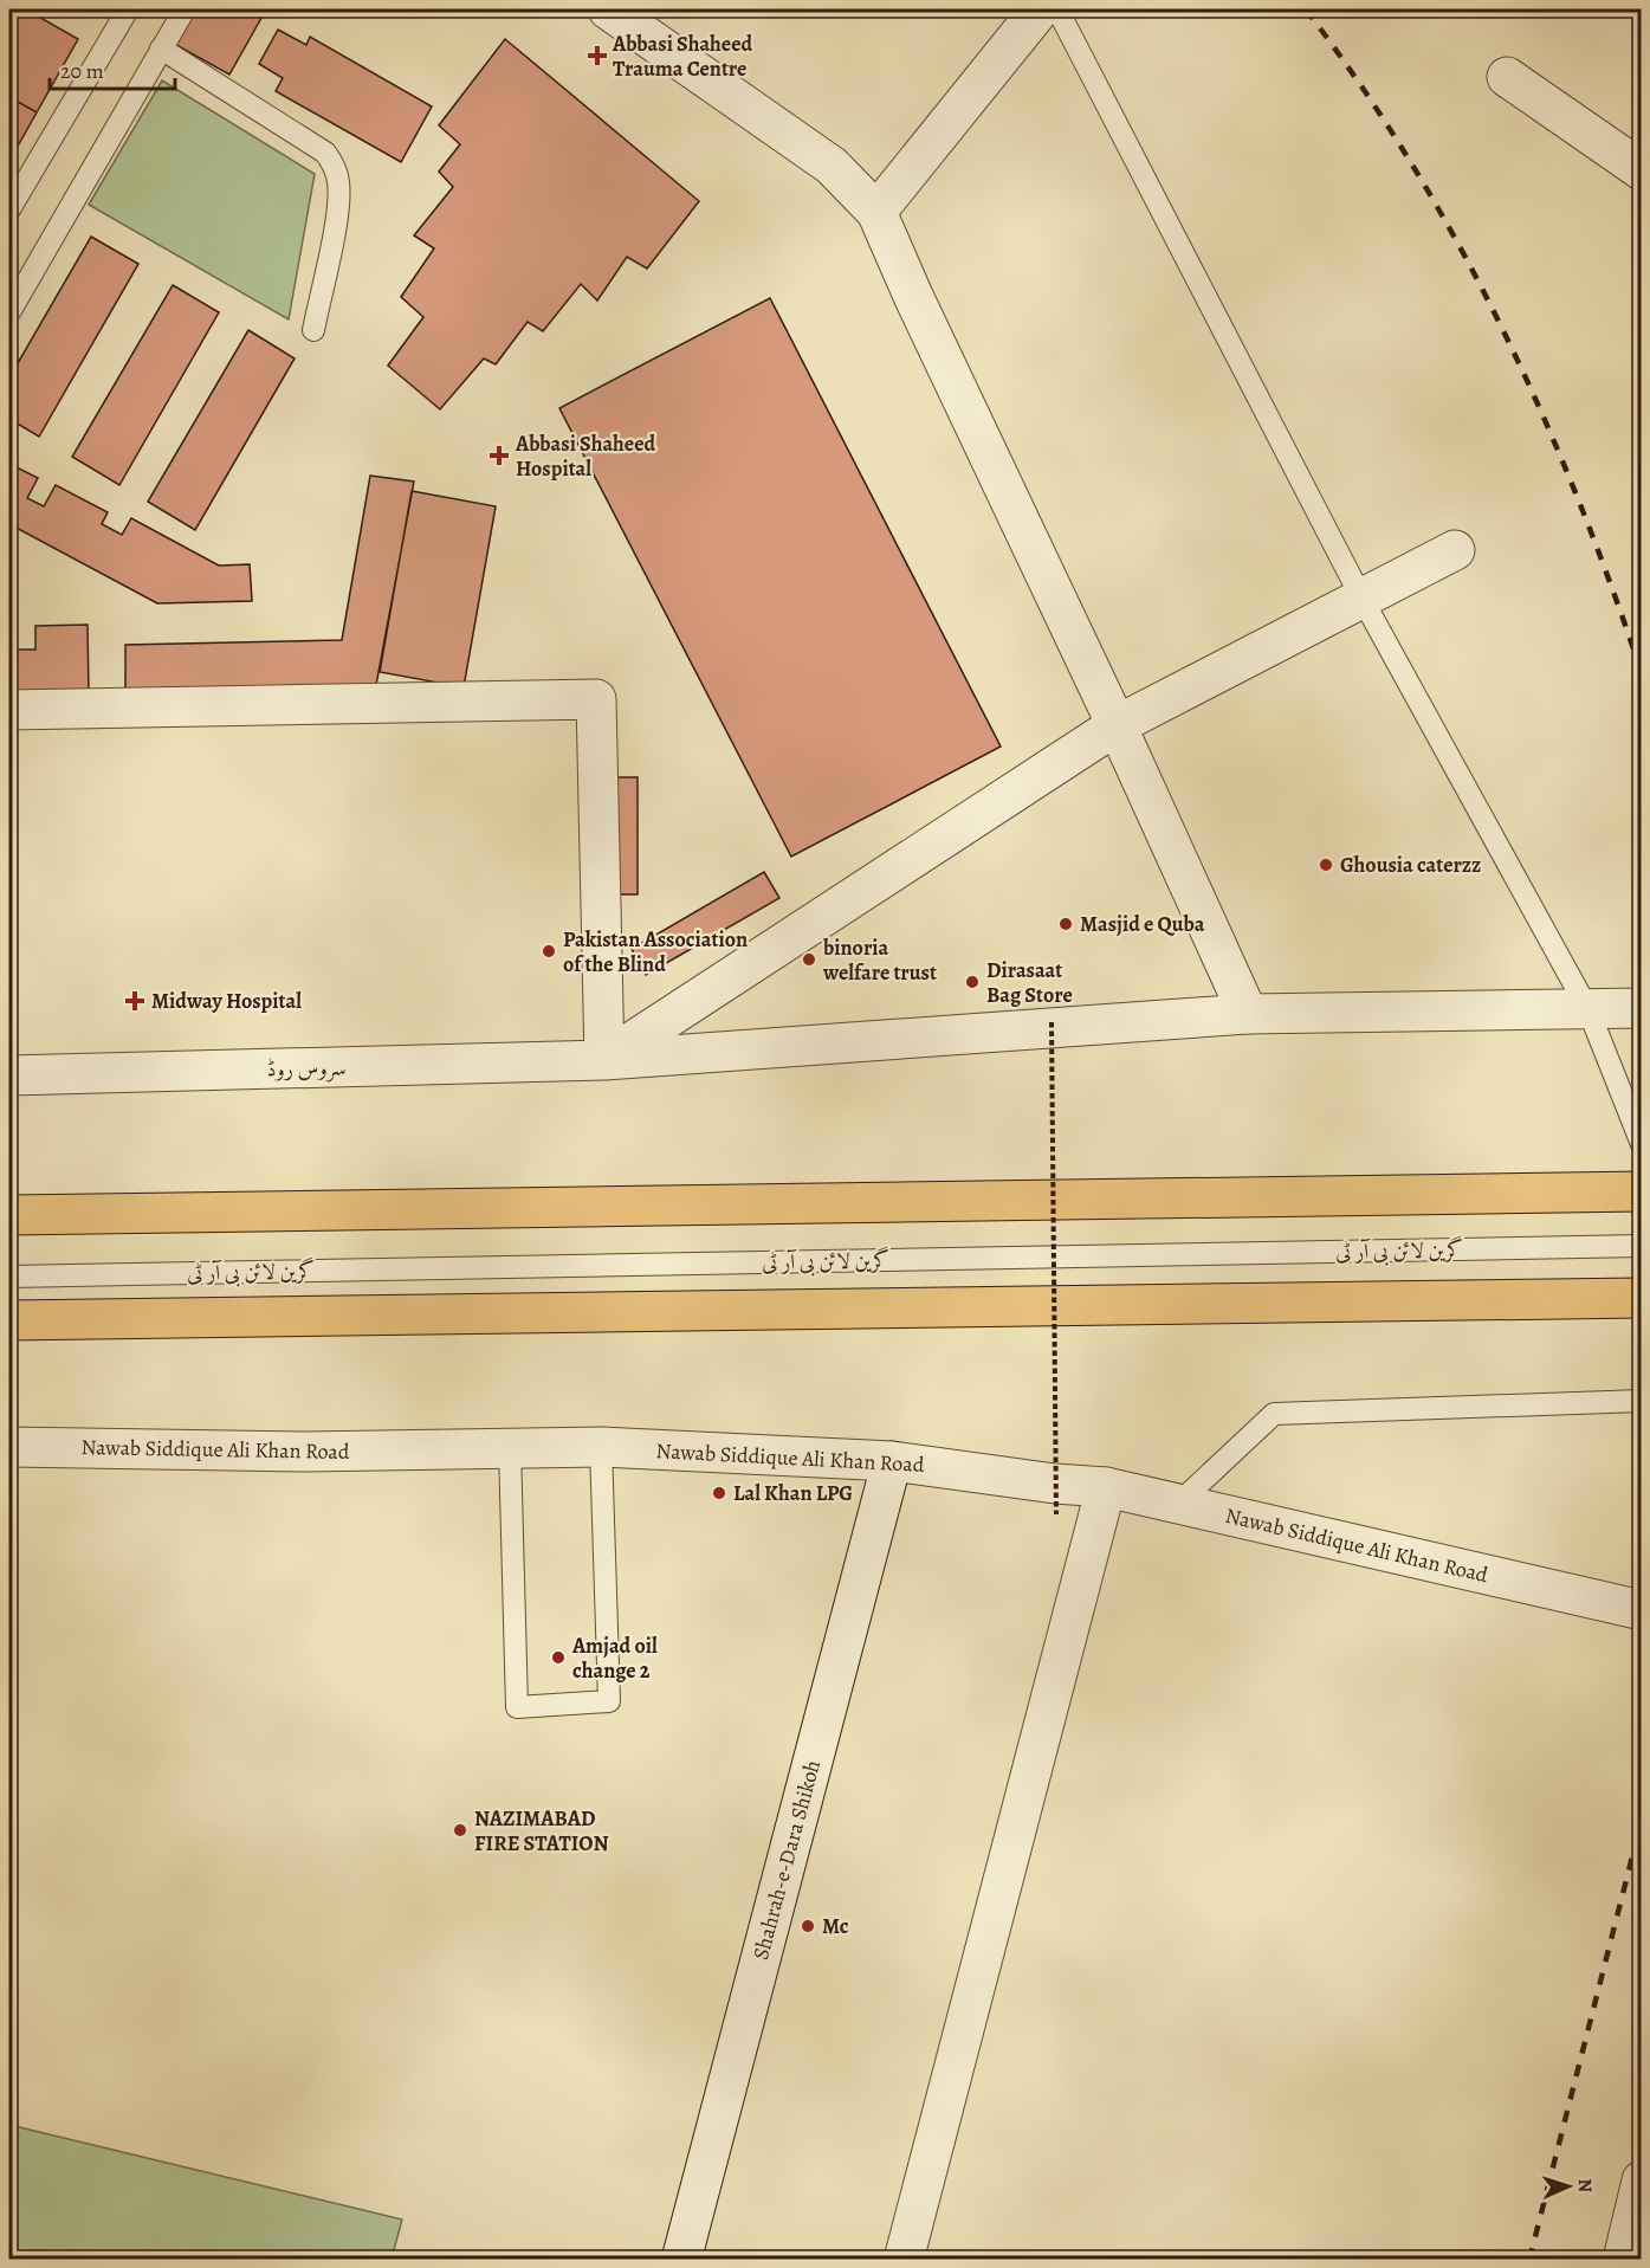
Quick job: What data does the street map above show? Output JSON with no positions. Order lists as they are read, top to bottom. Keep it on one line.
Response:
{"streets":{"street":["سروس روڈ","Nawab Siddique Ali Khan Road","Shahrah-e-Dara Shikoh"],"lane":["گرین لائن بی آر ٹی"]},"crossings":[["Nawab Siddique Ali Khan Road","Shahrah-e-Dara Shikoh"]],"places":{"health":["Abbasi Shaheed Trauma Centre","Abbasi Shaheed Hospital","Midway Hospital"],"other":["Ghousia caterzz","Masjid e Quba","Pakistan Association of the Blind","binoria welfare trust","Dirasaat Bag Store","Lal Khan LPG","Amjad oil change 2","NAZIMABAD FIRE STATION","Mc"]},"scale_bar":"20 m","north":"right"}
